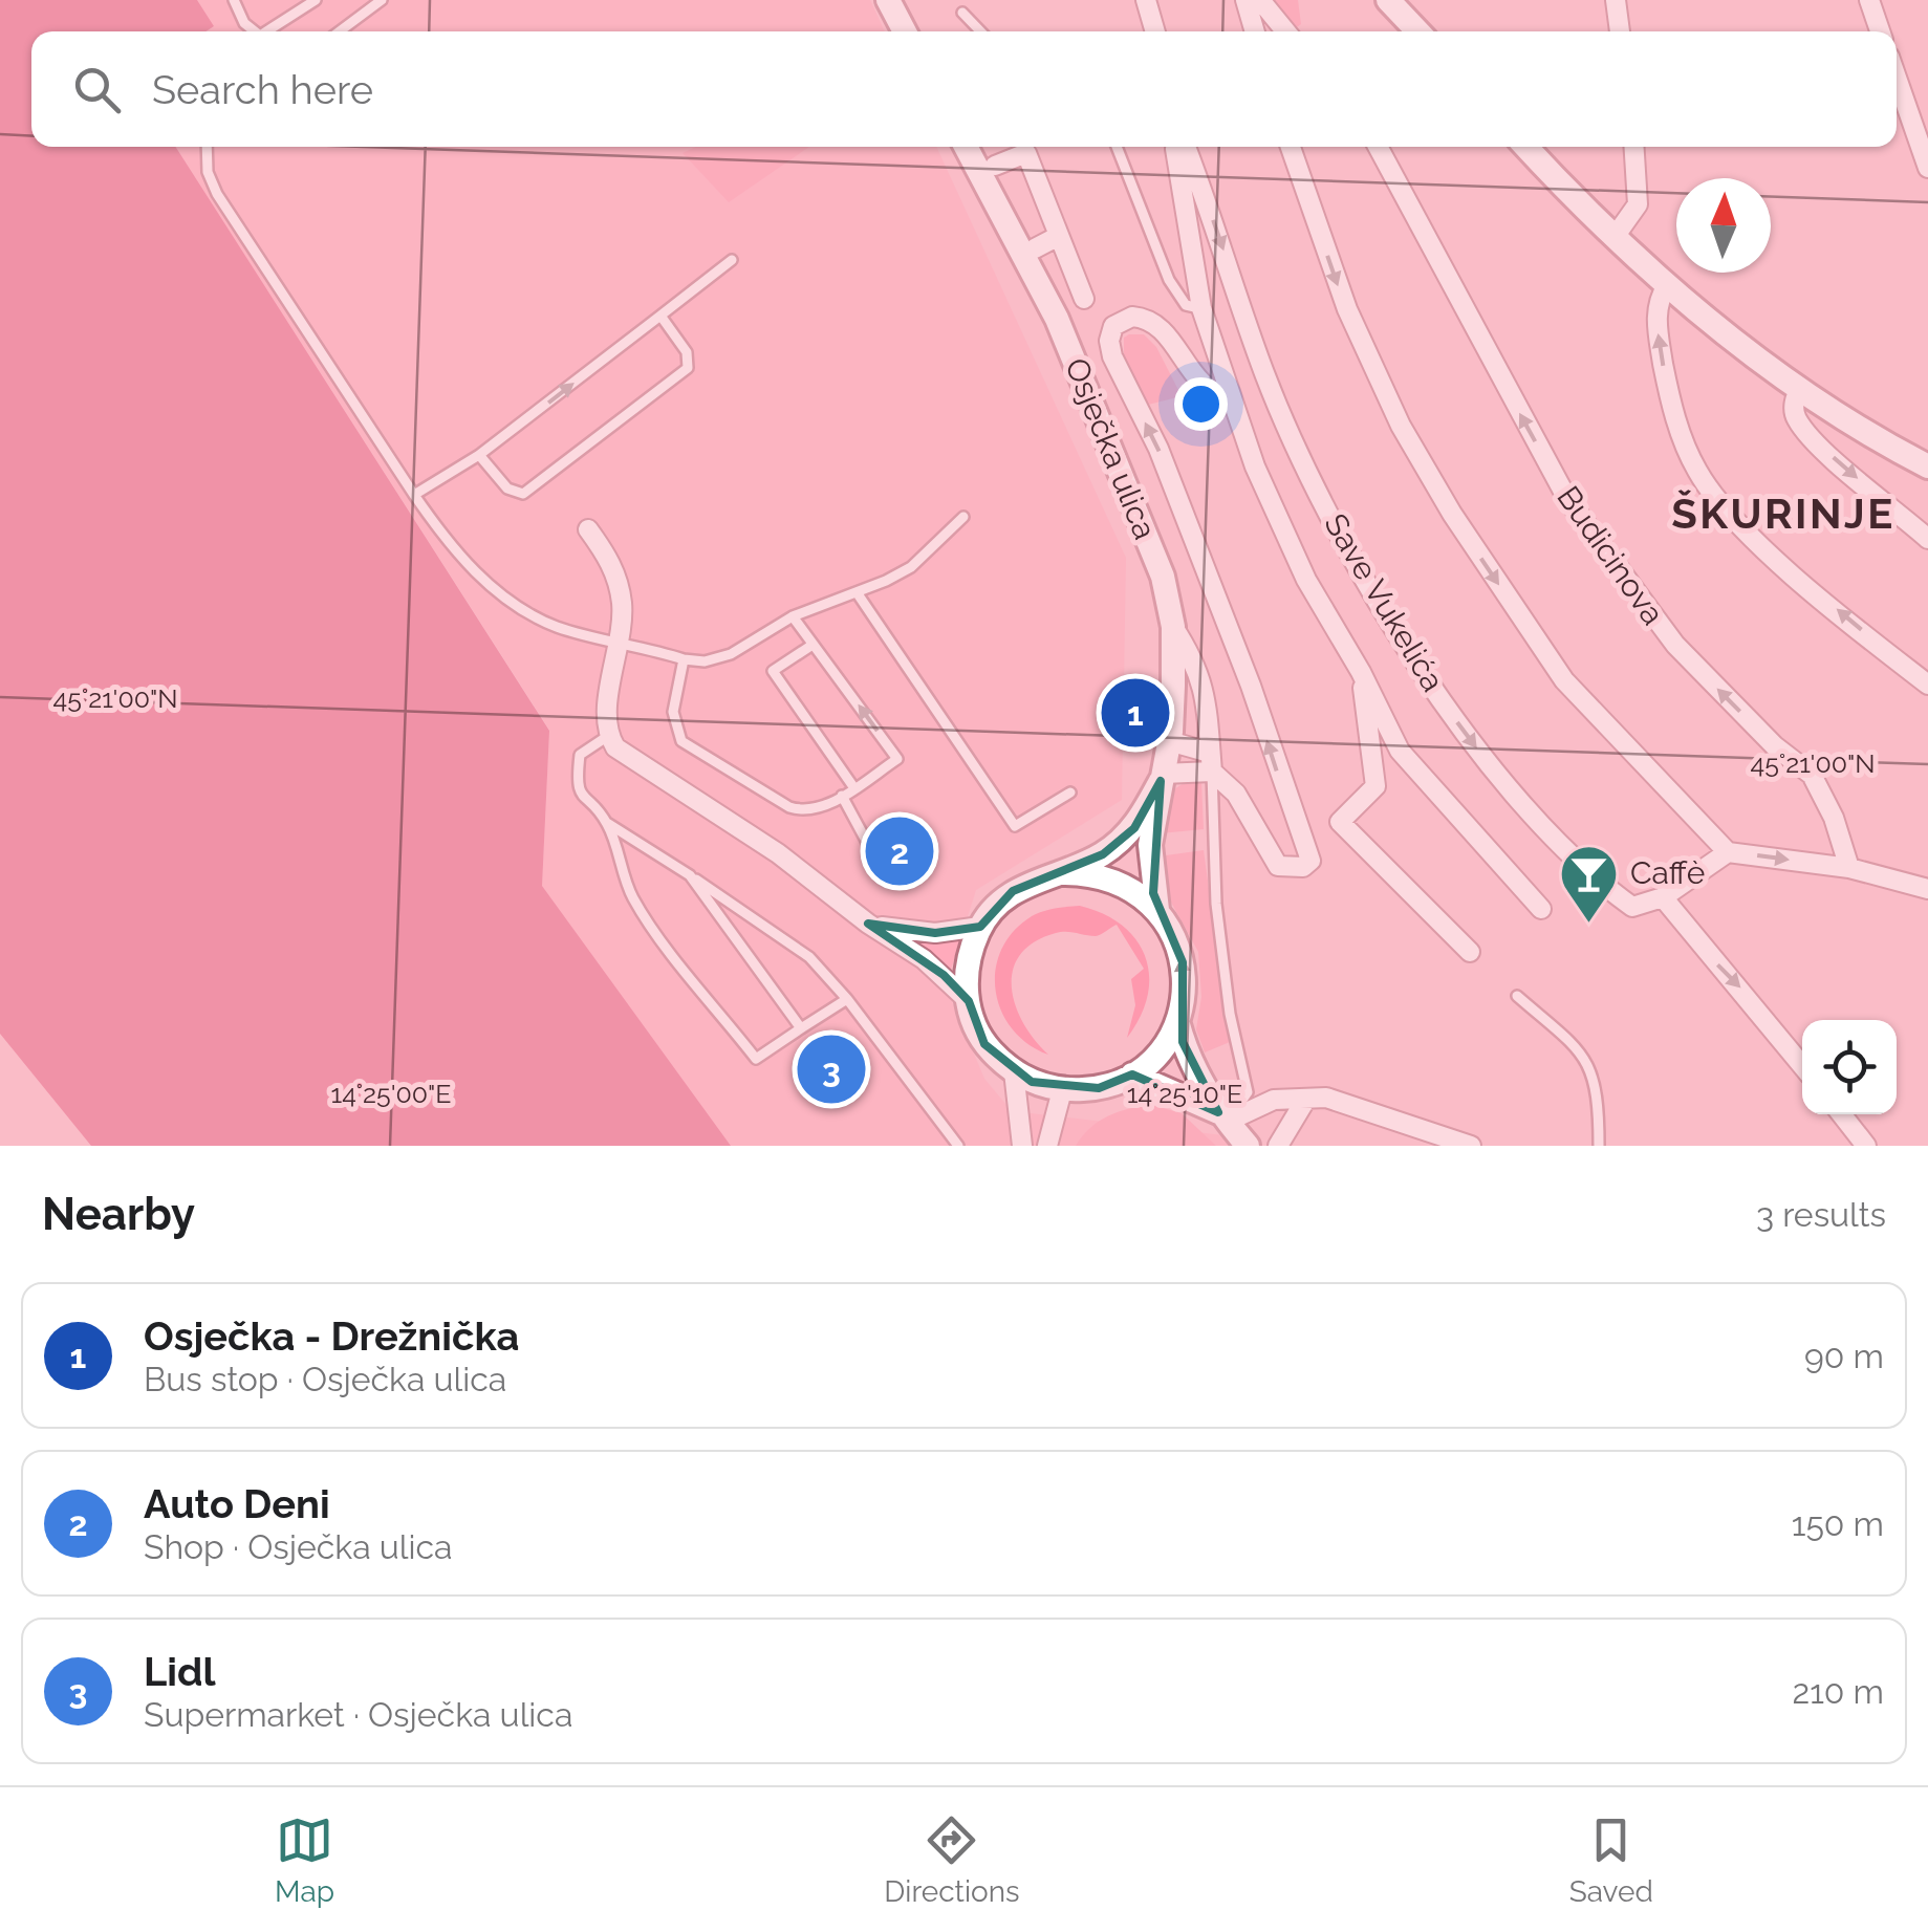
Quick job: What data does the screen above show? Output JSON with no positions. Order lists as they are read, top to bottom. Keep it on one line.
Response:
{"streets":{"street":["Osječka ulica","Budicinova","Save Vukelića"]},"districts":["ŠKURINJE"],"places":{"bar":["Caffè"]},"north":"top","page":{"search":"Search here","pins":["1","2","3"],"heading":["Nearby","3 results"],"list":[{"mark":"1","name":"Osječka - Drežnička","note":"Bus stop · Osječka ulica","value":"90 m"},{"mark":"2","name":"Auto Deni","note":"Shop · Osječka ulica","value":"150 m"},{"mark":"3","name":"Lidl","note":"Supermarket · Osječka ulica","value":"210 m"}],"nav":["Map","Directions","Saved"]},"coordinates":["45°21'00\"N","14°25'00\"E","14°25'10\"E"]}
